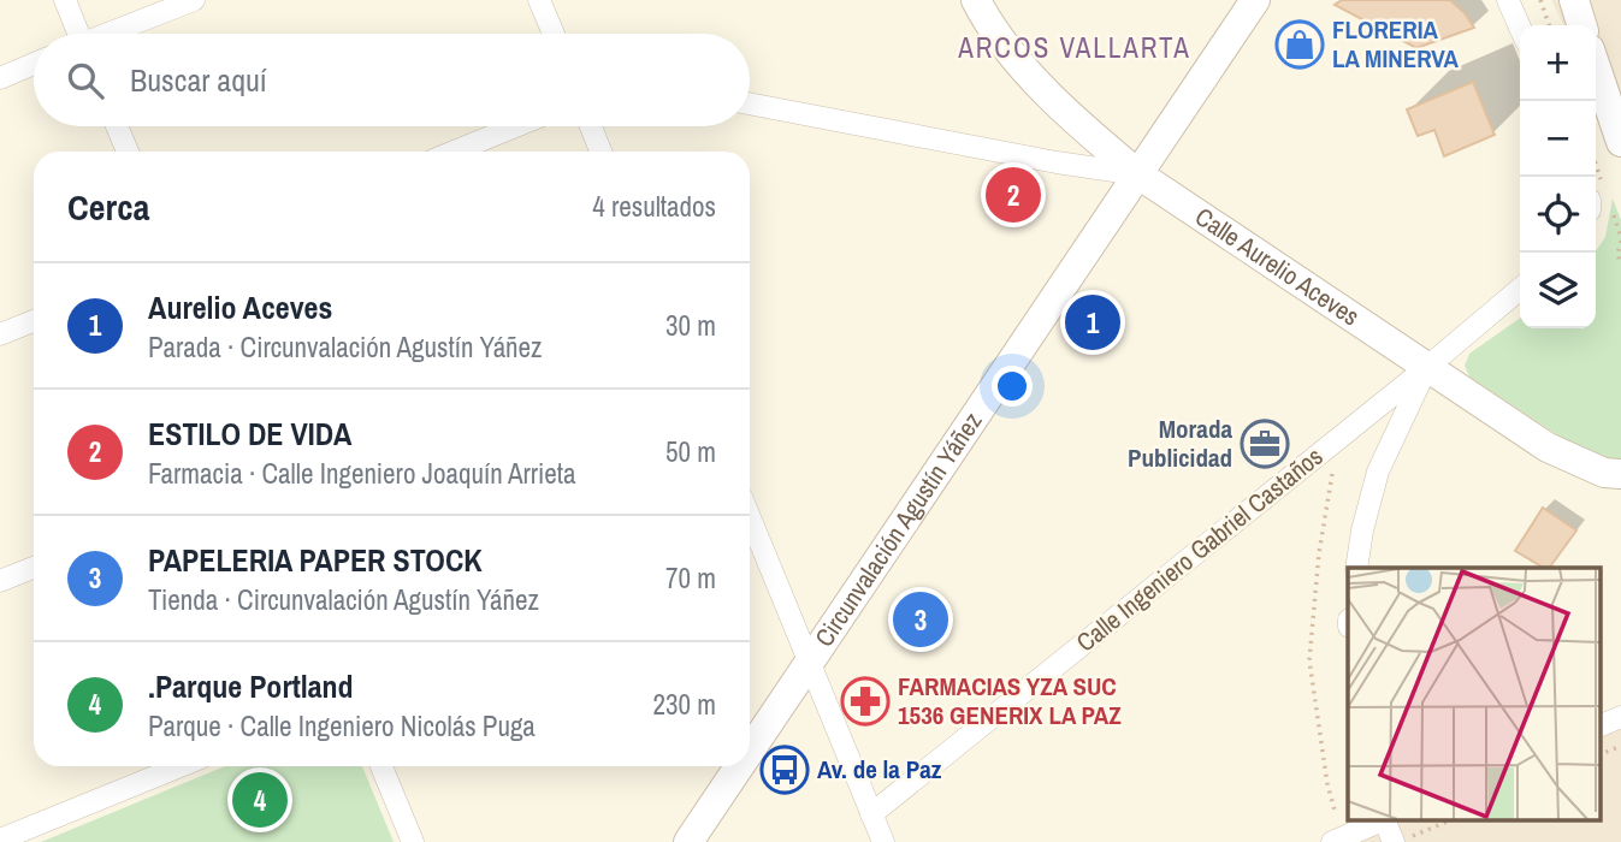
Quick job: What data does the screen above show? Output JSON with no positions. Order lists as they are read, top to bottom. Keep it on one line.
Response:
{"streets":{"main road":["Calle Aurelio Aceves","Circunvalación Agustín Yáñez"],"street":["Calle Ingeniero Gabriel Castaños"]},"crossings":[["Calle Aurelio Aceves","Circunvalación Agustín Yáñez"],["Calle Aurelio Aceves","Calle Ingeniero Gabriel Castaños"]],"districts":["ARCOS VALLARTA"],"places":{"shop":["FLORERIA LA MINERVA"],"office":["Morada Publicidad"],"pharmacy":["FARMACIAS YZA SUC 1536 GENERIX LA PAZ"],"bus stop":["Av. de la Paz"]},"page":{"map_buttons":["+","−"],"search":"Buscar aquí","heading":["Cerca","4 resultados"],"pins":["2","1","3","4"],"list":[{"mark":"1","name":"Aurelio Aceves","note":"Parada · Circunvalación Agustín Yáñez","value":"30 m"},{"mark":"2","name":"ESTILO DE VIDA","note":"Farmacia · Calle Ingeniero Joaquín Arrieta","value":"50 m"},{"mark":"3","name":"PAPELERIA PAPER STOCK","note":"Tienda · Circunvalación Agustín Yáñez","value":"70 m"},{"mark":"4","name":".Parque Portland","note":"Parque · Calle Ingeniero Nicolás Puga","value":"230 m"}]}}
